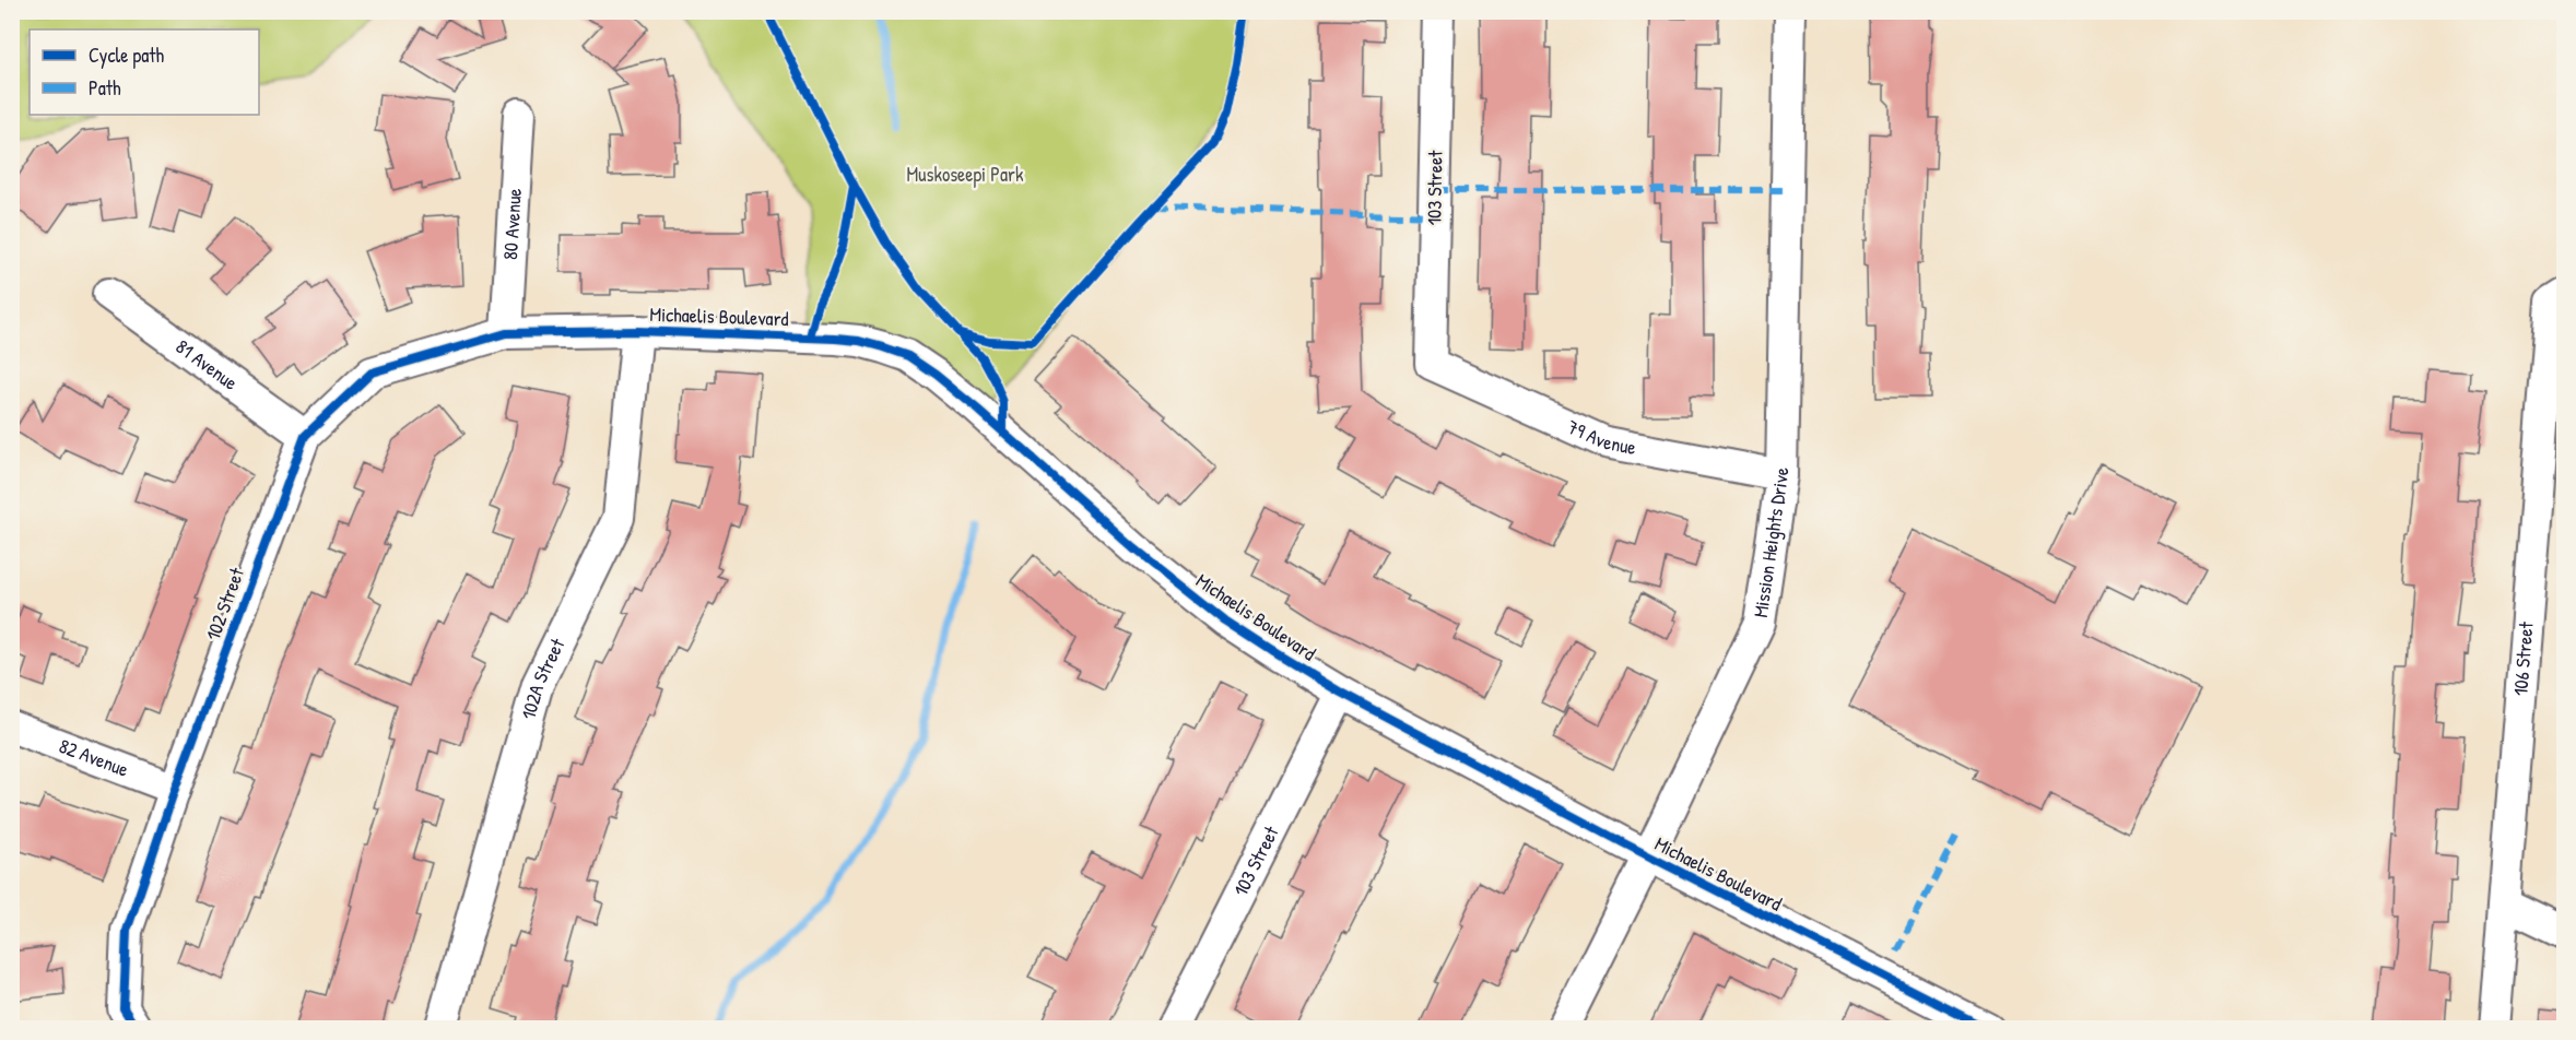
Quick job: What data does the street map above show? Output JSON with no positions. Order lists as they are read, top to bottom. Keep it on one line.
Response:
{"streets":{"street":["103 Street","80 Avenue","Michaelis Boulevard","81 Avenue","79 Avenue","Mission Heights Drive","102 Street","106 Street","102A Street","82 Avenue"]},"crossings":[["103 Street","Michaelis Boulevard"],["103 Street","79 Avenue"],["80 Avenue","Michaelis Boulevard"],["80 Avenue","102 Street"],["Michaelis Boulevard","Mission Heights Drive"],["Michaelis Boulevard","102 Street"],["Michaelis Boulevard","102A Street"],["81 Avenue","102 Street"],["79 Avenue","Mission Heights Drive"],["102 Street","82 Avenue"]],"parks":["Muskoseepi Park"],"legend":["Cycle path","Path"]}
